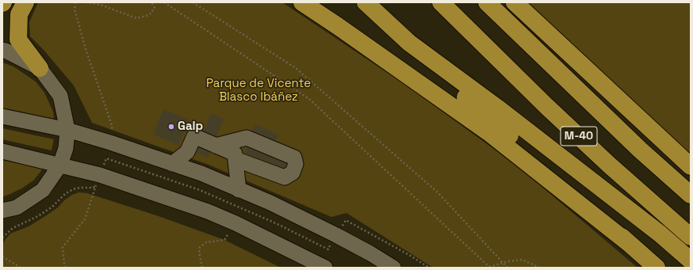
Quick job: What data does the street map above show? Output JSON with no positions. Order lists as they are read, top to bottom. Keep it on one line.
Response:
{"streets":{"highway":["M-40"]},"parks":["Parque de Vicente Blasco Ibáñez"],"places":["Galp"]}
